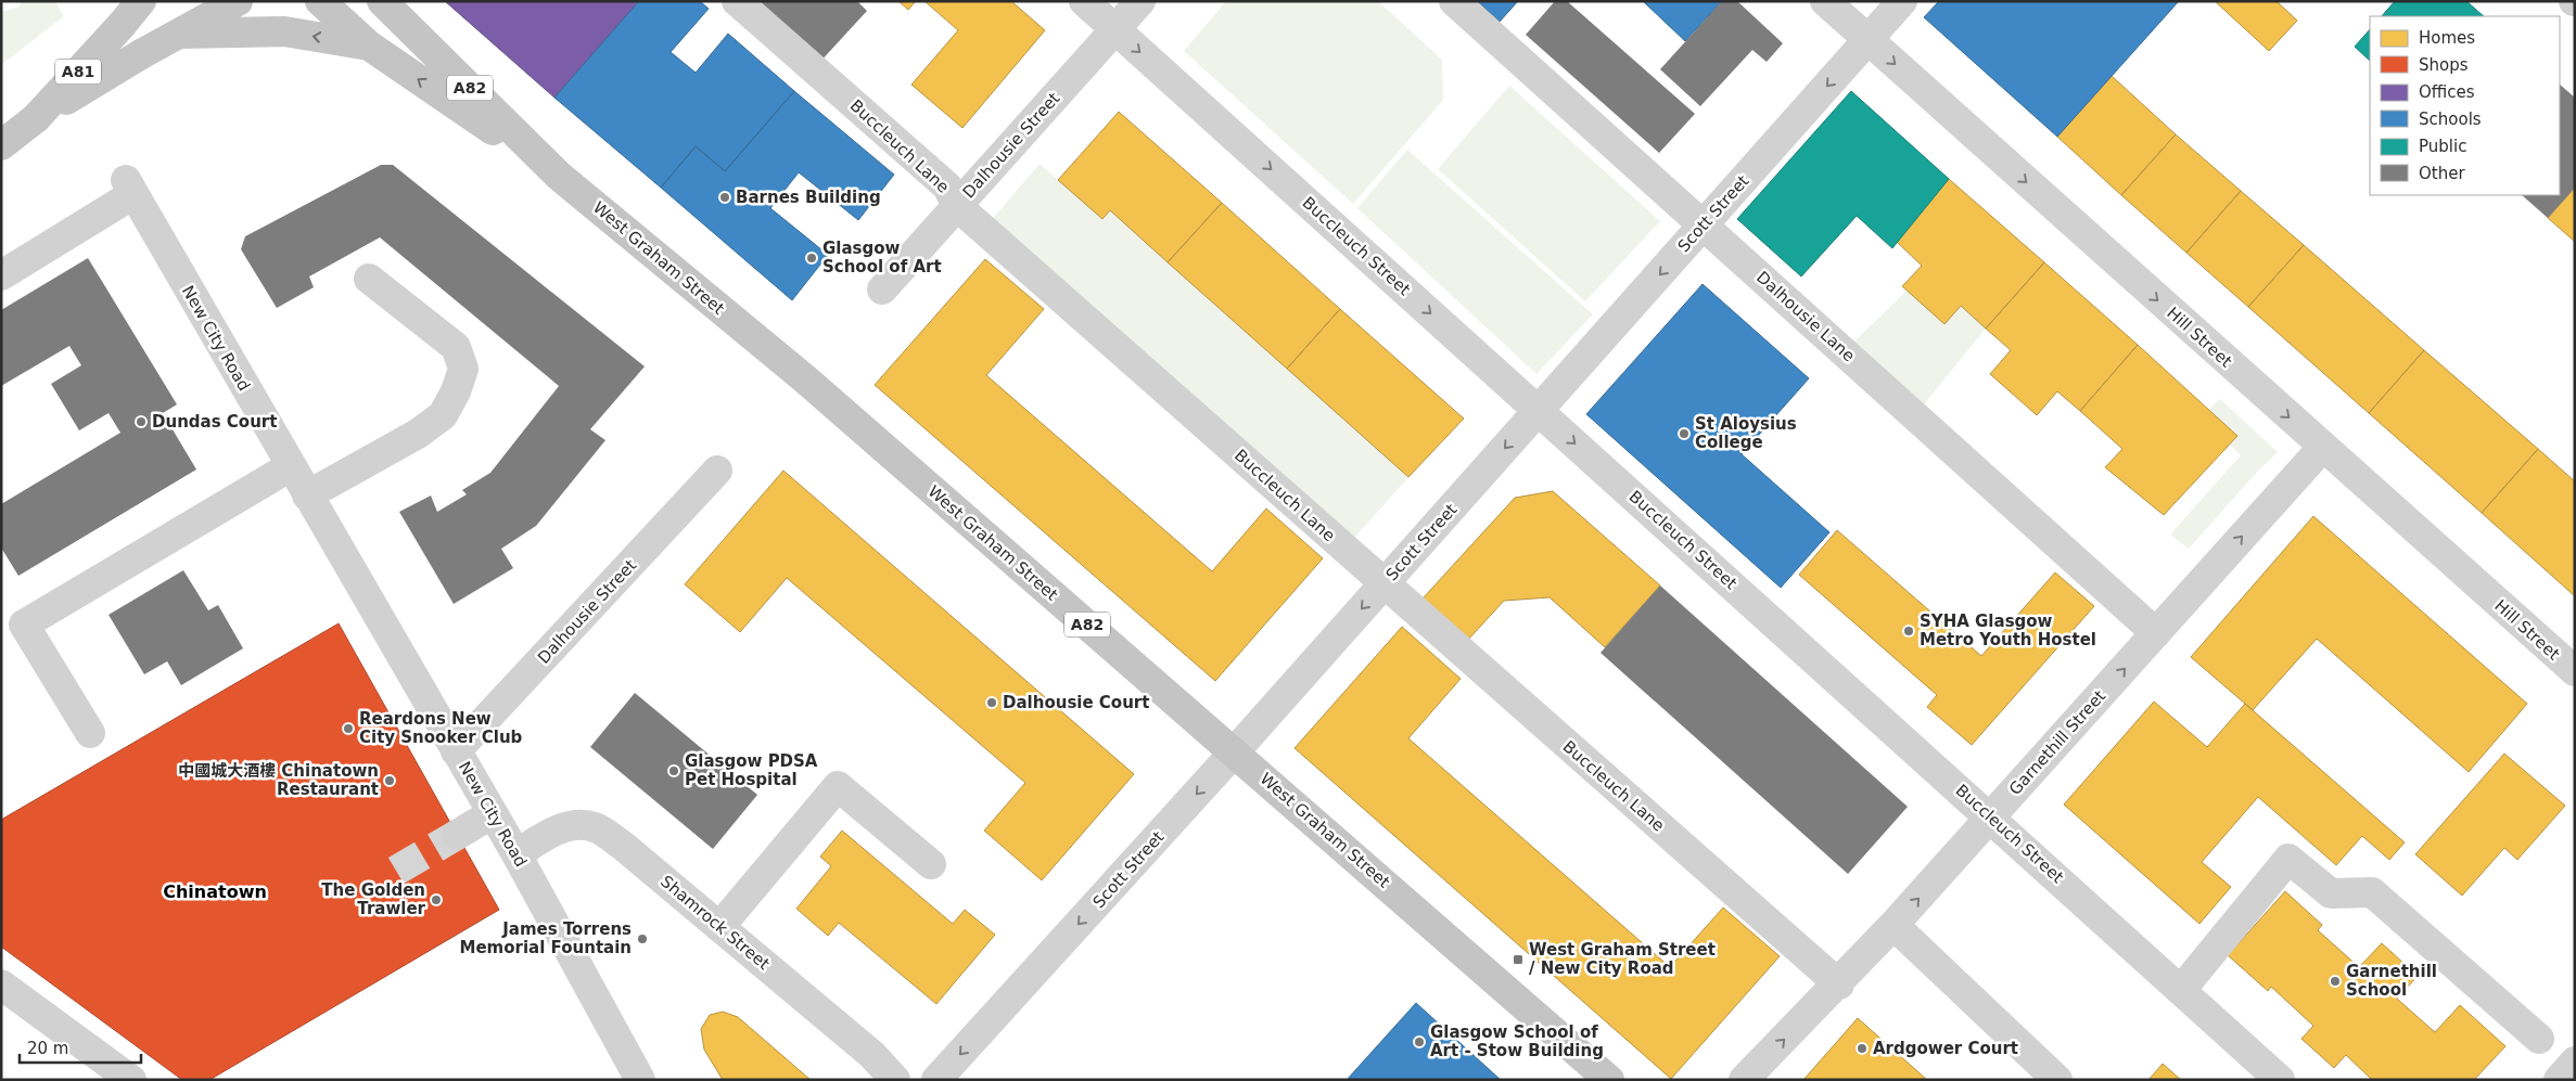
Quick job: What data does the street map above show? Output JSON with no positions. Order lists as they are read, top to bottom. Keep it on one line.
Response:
{"streets":{"main road":["A81","A82","West Graham Street"],"street":["Dalhousie Street","Buccleuch Lane","Scott Street","Buccleuch Street","Dalhousie Lane","Hill Street","New City Road","Garnethill Street","Shamrock Street"]},"crossings":[["Dalhousie Street","Buccleuch Lane"],["Dalhousie Street","Buccleuch Street"],["Dalhousie Street","New City Road"],["Buccleuch Lane","Scott Street"],["Buccleuch Lane","Garnethill Street"],["Scott Street","Buccleuch Street"],["Scott Street","West Graham Street"],["Scott Street","Dalhousie Lane"],["Scott Street","Hill Street"],["Buccleuch Street","Garnethill Street"],["Dalhousie Lane","Garnethill Street"],["Hill Street","Garnethill Street"],["New City Road","Shamrock Street"]],"one_way":["Scott Street","Buccleuch Street","Hill Street","Garnethill Street"],"districts":["Chinatown"],"places":{"other":["Barnes Building","Glasgow School of Art","Dundas Court","St Aloysius College","SYHA Glasgow Metro Youth Hostel","Dalhousie Court","Reardons New City Snooker Club","Glasgow PDSA Pet Hospital","中國城大酒樓 Chinatown Restaurant","The Golden Trawler","James Torrens Memorial Fountain","Garnethill School","Glasgow School of Art - Stow Building","Ardgower Court"],"transit":["West Graham Street / New City Road"]},"legend":["Homes","Shops","Offices","Schools","Public","Other"],"scale_bar":"20 m"}
